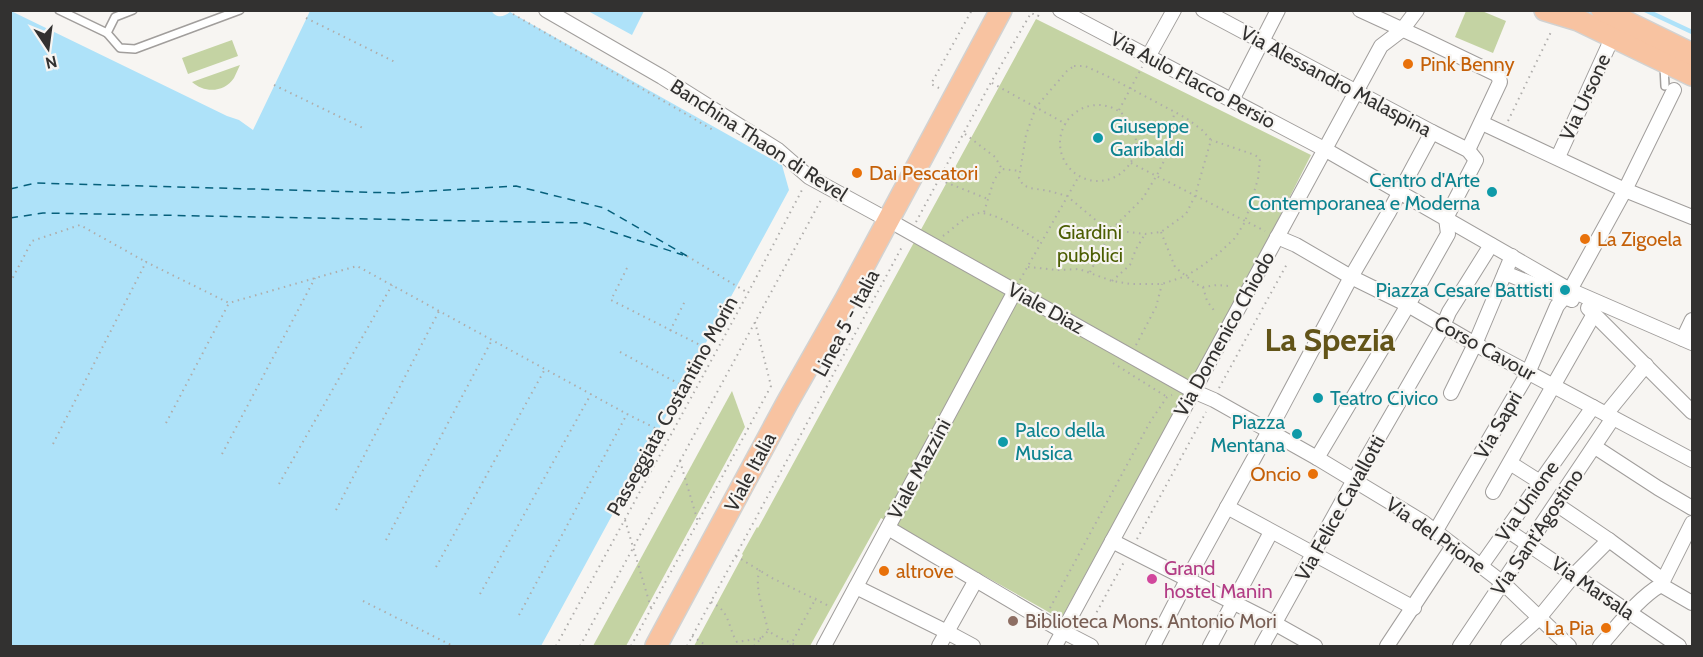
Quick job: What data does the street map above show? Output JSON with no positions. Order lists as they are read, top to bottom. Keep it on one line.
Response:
{"streets":{"main road":["Viale Italia"],"street":["Via Aulo Flacco Persio","Via Alessandro Malaspina","Via Ursone","Banchina Thaon di Revel","Viale Diaz","Via Domenico Chiodo","Corso Cavour","Via Sapri","Viale Mazzini","Via Unione","Via Felice Cavallotti","Via Sant'Agostino","Via del Prione","Via Marsala"],"path":["Linea 5 - Italia","Passeggiata Costantino Morin"]},"crossings":[["Via Aulo Flacco Persio","Via Domenico Chiodo"],["Via Aulo Flacco Persio","Via Sapri"],["Via Aulo Flacco Persio","Via Felice Cavallotti"],["Via Alessandro Malaspina","Via Domenico Chiodo"],["Banchina Thaon di Revel","Viale Diaz"],["Banchina Thaon di Revel","Linea 5 - Italia"],["Banchina Thaon di Revel","Passeggiata Costantino Morin"],["Banchina Thaon di Revel","Viale Italia"],["Viale Diaz","Linea 5 - Italia"],["Viale Diaz","Via Domenico Chiodo"],["Viale Diaz","Viale Mazzini"],["Viale Diaz","Viale Italia"],["Viale Diaz","Via del Prione"],["Linea 5 - Italia","Viale Italia"],["Via Domenico Chiodo","Corso Cavour"],["Via Domenico Chiodo","Via del Prione"],["Corso Cavour","Via Sapri"],["Corso Cavour","Via Unione"],["Corso Cavour","Via Felice Cavallotti"],["Corso Cavour","Via Sant'Agostino"],["Via Sapri","Via del Prione"],["Via Unione","Via del Prione"],["Via Unione","Via Marsala"],["Via Felice Cavallotti","Via del Prione"],["Via Sant'Agostino","Via del Prione"],["Via Sant'Agostino","Via Marsala"]],"districts":["La Spezia"],"parks":["Giardini pubblici"],"places":["Pink Benny","Giuseppe Garibaldi","Dai Pescatori","Centro d'Arte Contemporanea e Moderna","La Zigoela","Piazza Cesare Battisti","Teatro Civico","Piazza Mentana","Palco della Musica","Oncio","altrove","Grand hostel Manin","Biblioteca Mons. Antonio Mori","La Pia"],"north":"bottom"}
